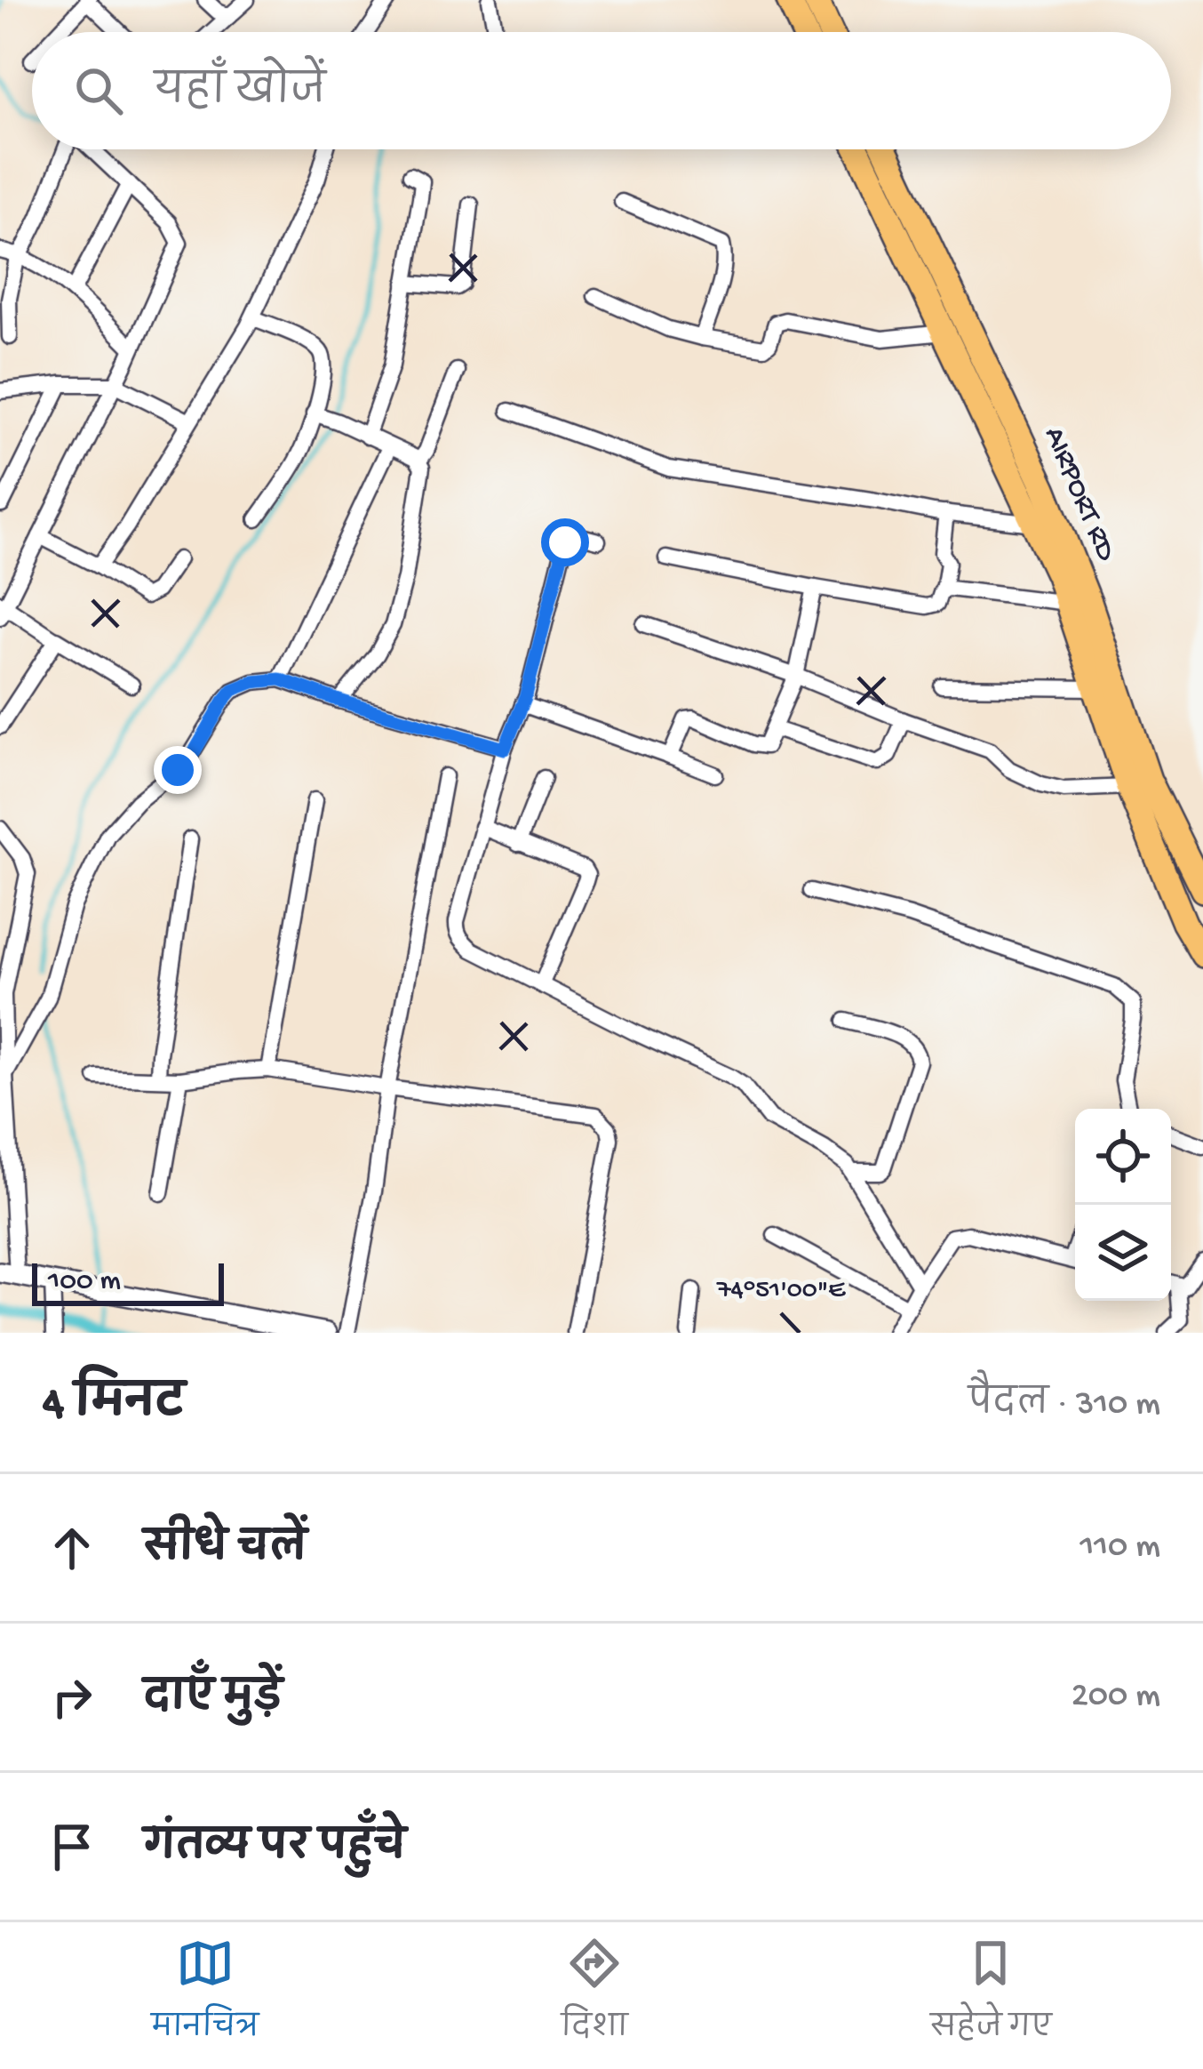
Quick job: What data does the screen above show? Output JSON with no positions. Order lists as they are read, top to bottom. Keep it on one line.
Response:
{"streets":{"main road":["AIRPORT RD"]},"scale_bar":"100 m","page":{"search":"यहाँ खोजें","scale":"100 m","heading":["4 मिनट","पैदल · 310 m"],"list":[["सीधे चलें","110 m"],["दाएँ मुड़ें","200 m"],"गंतव्य पर पहुँचे"],"nav":["मानचित्र","दिशा","सहेजे गए"]},"coordinates":["74°51'00\"E"]}
